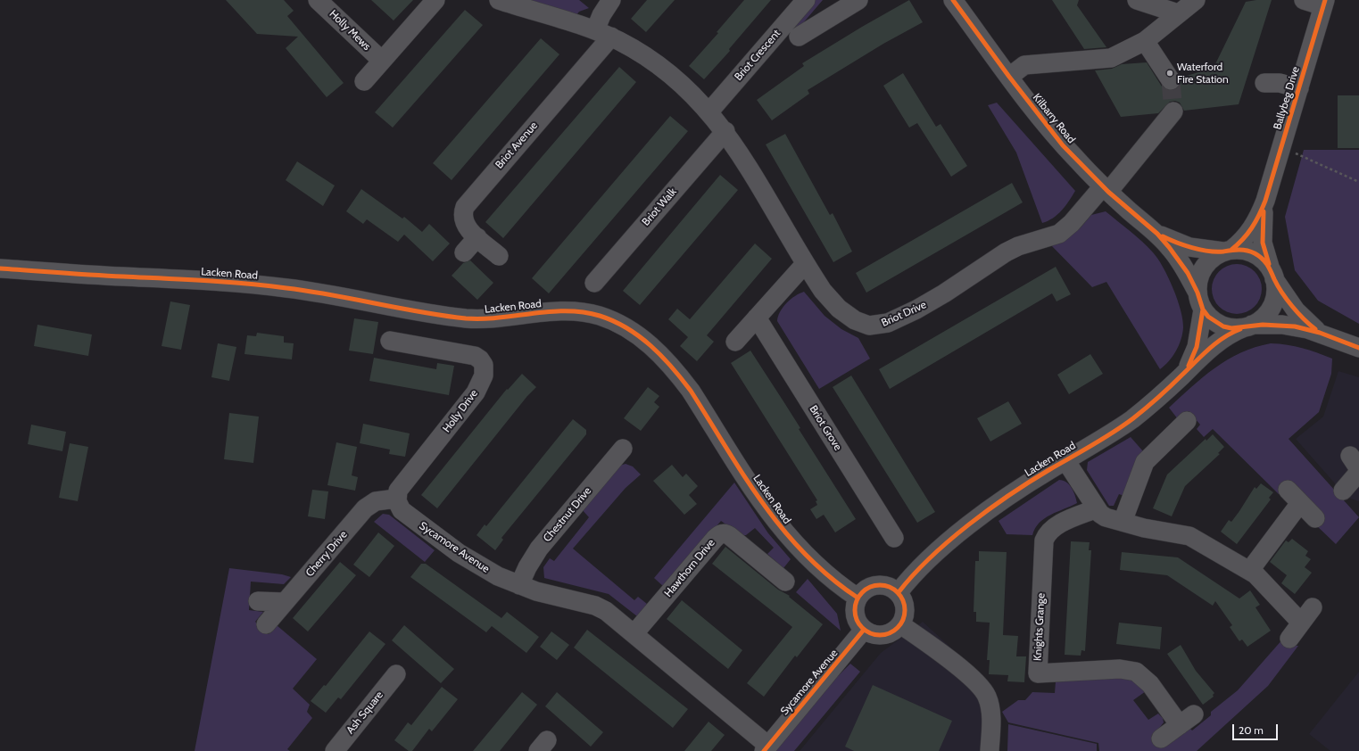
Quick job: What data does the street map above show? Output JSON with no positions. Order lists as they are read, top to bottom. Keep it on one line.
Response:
{"streets":{"street":["Holly Mews","Briot Crescent","Ballybeg Drive","Kilbarry Road","Briot Avenue","Briot Walk","Lacken Road","Briot Drive","Holly Drive","Briot Grove","Chestnut Drive","Sycamore Avenue","Cherry Drive","Hawthorn Drive","Knights Grange","Ash Square"]},"crossings":[["Briot Crescent","Briot Drive"],["Kilbarry Road","Lacken Road"],["Kilbarry Road","Briot Drive"],["Briot Avenue","Briot Drive"],["Briot Walk","Briot Drive"],["Lacken Road","Sycamore Avenue"],["Holly Drive","Sycamore Avenue"],["Holly Drive","Cherry Drive"],["Chestnut Drive","Sycamore Avenue"],["Sycamore Avenue","Cherry Drive"],["Sycamore Avenue","Hawthorn Drive"]],"places":["Waterford Fire Station"],"scale_bar":"20 m"}
